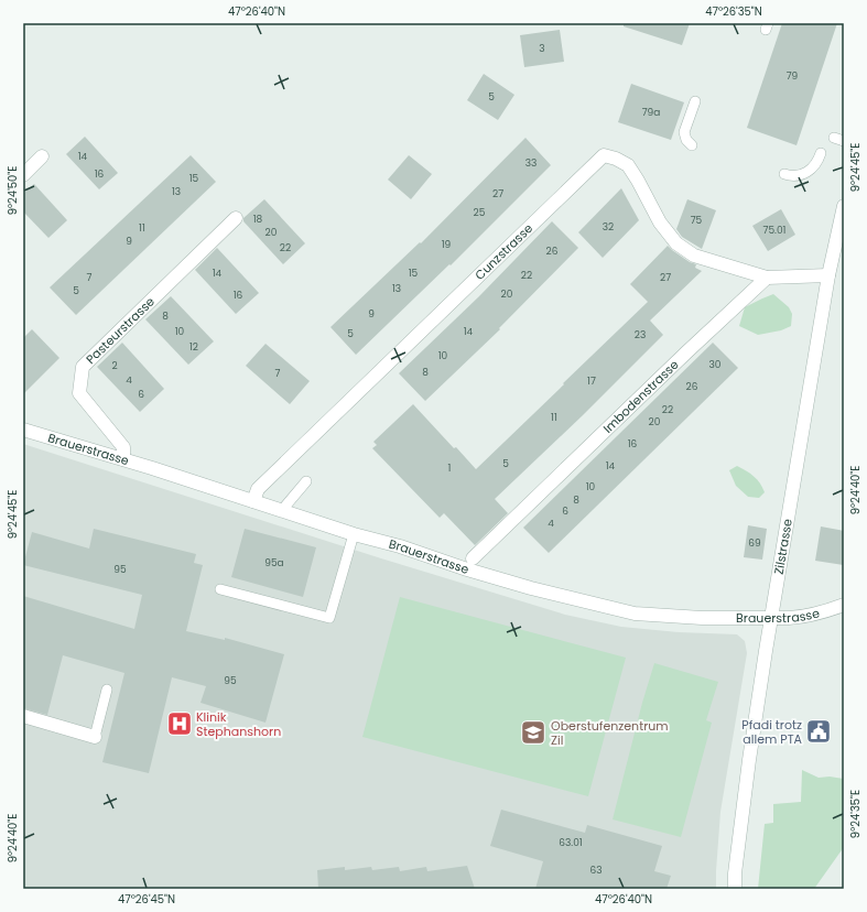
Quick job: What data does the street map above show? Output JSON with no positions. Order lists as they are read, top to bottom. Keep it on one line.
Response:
{"streets":{"street":["Cunzstrasse","Pasteurstrasse","Imbodenstrasse","Brauerstrasse","Zilstrasse"]},"crossings":[["Cunzstrasse","Imbodenstrasse"],["Cunzstrasse","Brauerstrasse"],["Pasteurstrasse","Brauerstrasse"],["Brauerstrasse","Zilstrasse"]],"places":{"hospital":["Klinik Stephanshorn"],"public building":["Pfadi trotz allem PTA"],"school or university":["Oberstufenzentrum Zil"]},"house_numbers":["3","79","5","79a","14","33","16","15","13","27","25","18","75","32","11","75.01","20","9","19","22","26","14","15","22","7","27","13","5","20","16","9","8","10","14","5","23","12","10","30","2","8","7","4","17","26","6","22","11","20","16","5","14","1","10","8","6","4","69","95a","95","95","63.01","63"],"coordinates":["47°26'40\"N","47°26'35\"N","9°24'45\"E","9°24'50\"E","9°24'40\"E","9°24'35\"E","47°26'45\"N"]}
